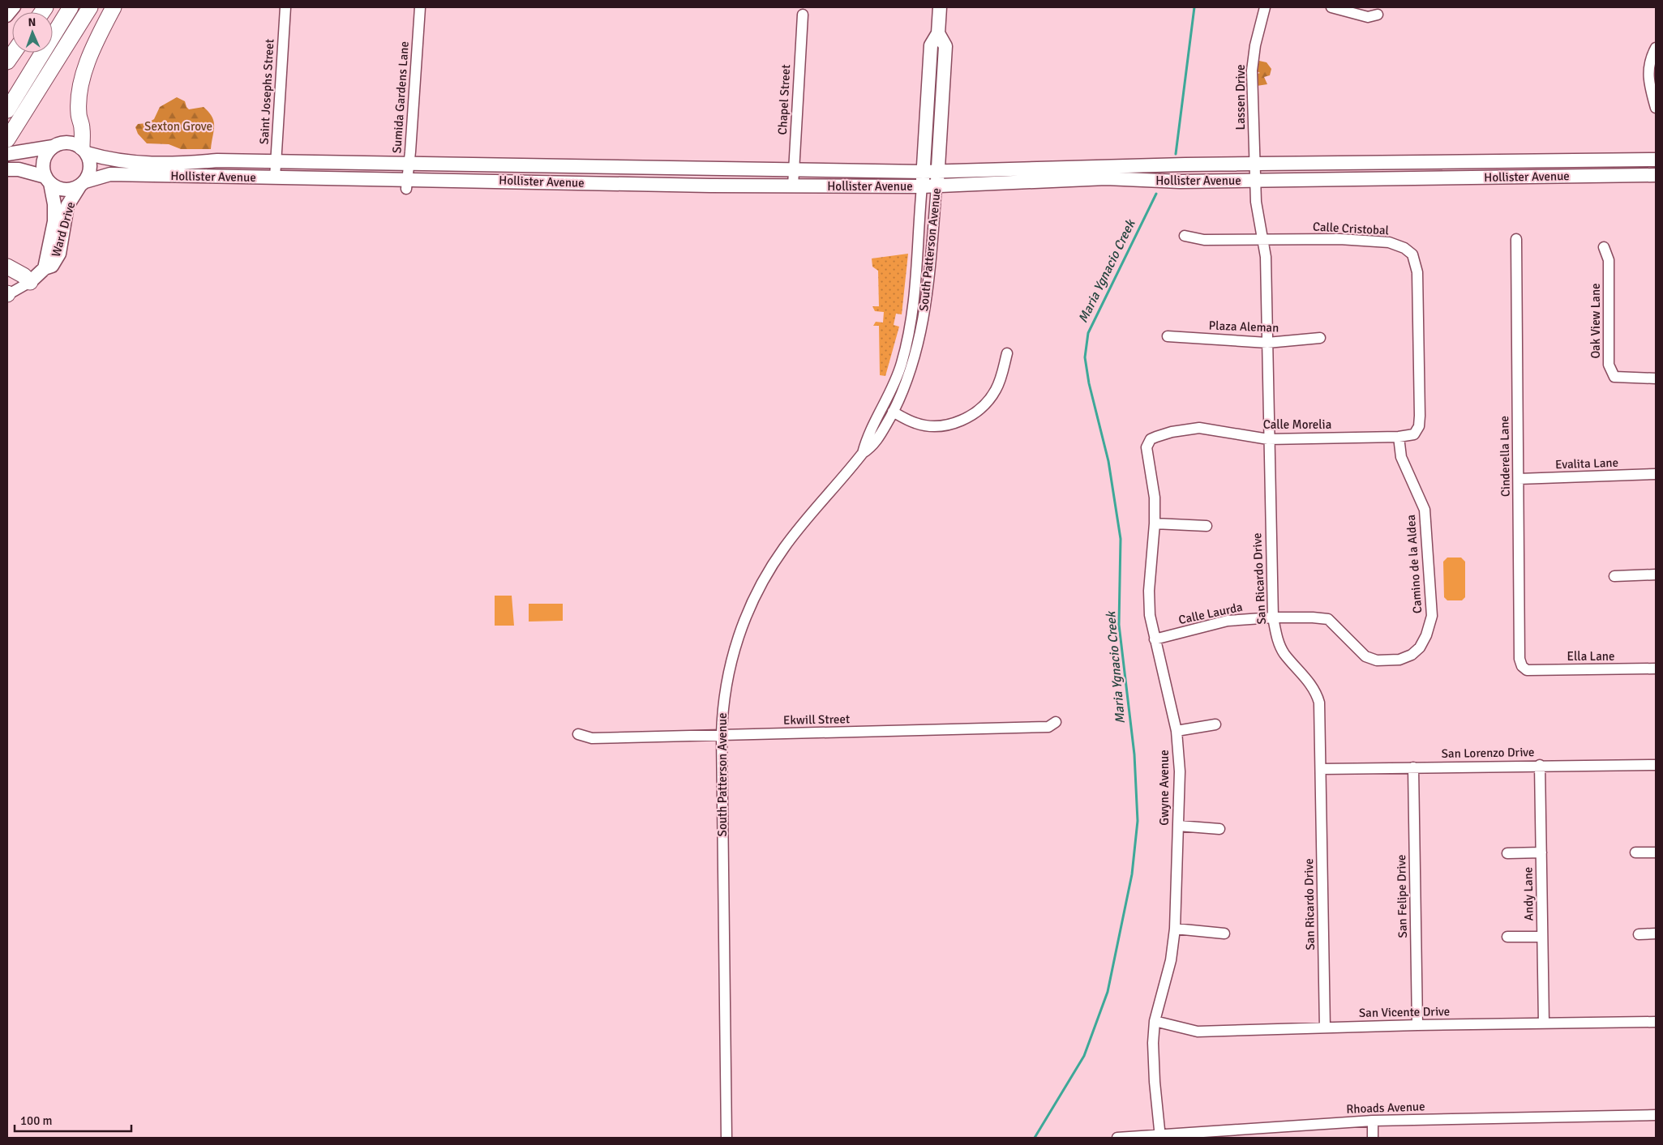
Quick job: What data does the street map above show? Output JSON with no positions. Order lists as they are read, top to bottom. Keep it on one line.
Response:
{"streets":{"main road":["Hollister Avenue","Ward Drive","South Patterson Avenue"],"street":["Saint Josephs Street","Sumida Gardens Lane","Lassen Drive","Chapel Street","Calle Cristobal","Oak View Lane","Plaza Aleman","Calle Morelia","Cinderella Lane","Evalita Lane","Camino de la Aldea","San Ricardo Drive","Calle Laurda","Ella Lane","Ekwill Street","San Lorenzo Drive","Gwyne Avenue","Andy Lane","San Felipe Drive","San Vicente Drive","Rhoads Avenue"]},"crossings":[["Saint Josephs Street","Hollister Avenue"],["Sumida Gardens Lane","Hollister Avenue"],["Lassen Drive","Hollister Avenue"],["Lassen Drive","San Ricardo Drive"],["Chapel Street","Hollister Avenue"],["Hollister Avenue","Ward Drive"],["Hollister Avenue","South Patterson Avenue"],["Hollister Avenue","San Ricardo Drive"],["Calle Cristobal","San Ricardo Drive"],["South Patterson Avenue","Ekwill Street"],["Plaza Aleman","San Ricardo Drive"],["Calle Morelia","Camino de la Aldea"],["Calle Morelia","San Ricardo Drive"],["Calle Morelia","Gwyne Avenue"],["Cinderella Lane","Evalita Lane"],["Cinderella Lane","Ella Lane"],["Camino de la Aldea","San Ricardo Drive"],["Camino de la Aldea","Calle Laurda"],["San Ricardo Drive","Calle Laurda"],["San Ricardo Drive","San Lorenzo Drive"],["San Ricardo Drive","San Vicente Drive"],["Calle Laurda","Gwyne Avenue"],["San Lorenzo Drive","Andy Lane"],["San Lorenzo Drive","San Felipe Drive"],["Gwyne Avenue","San Vicente Drive"],["Gwyne Avenue","Rhoads Avenue"],["Andy Lane","San Vicente Drive"],["San Felipe Drive","San Vicente Drive"]],"water":["Maria Ygnacio Creek"],"parks":["Sexton Grove"],"scale_bar":"100 m","north":"top"}
